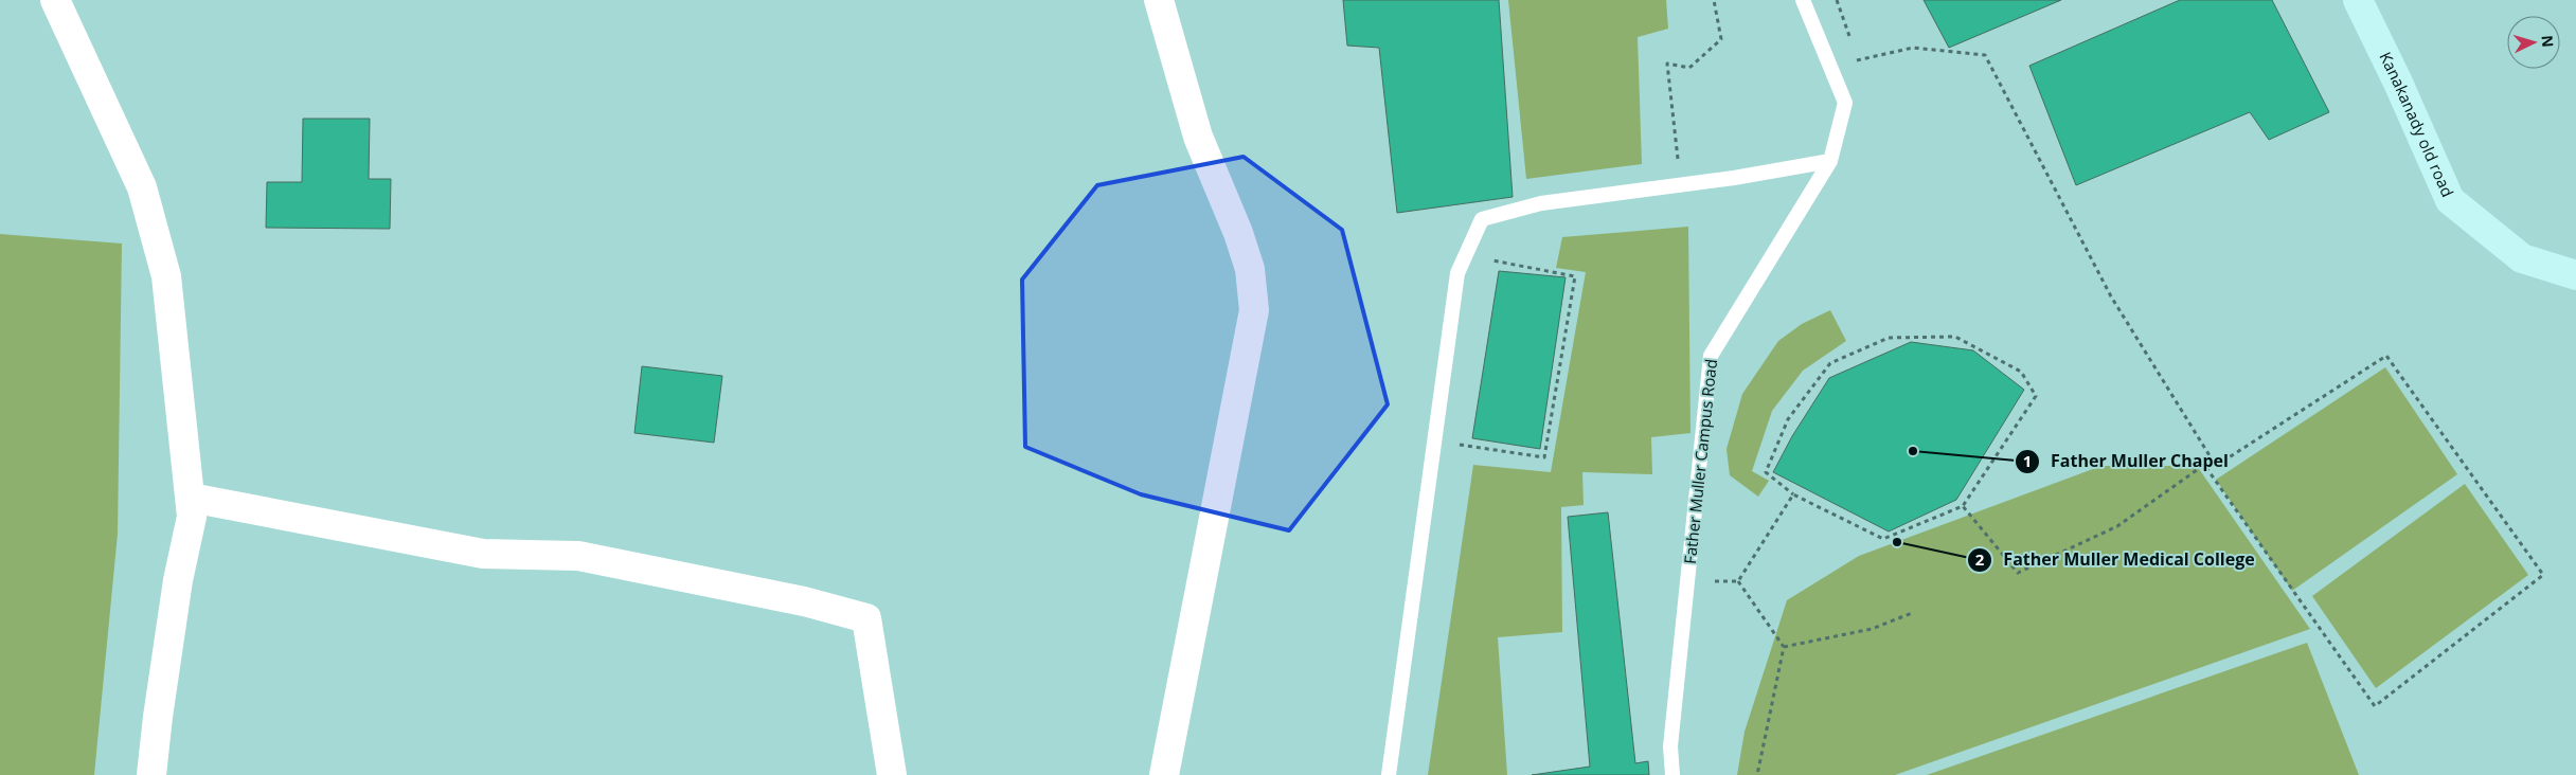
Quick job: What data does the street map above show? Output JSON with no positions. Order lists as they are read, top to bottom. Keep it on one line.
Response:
{"streets":{"street":["Kanakanady old road"],"lane":["Father Muller Campus Road"]},"places":["Father Muller Chapel","Father Muller Medical College"],"north":"right"}
